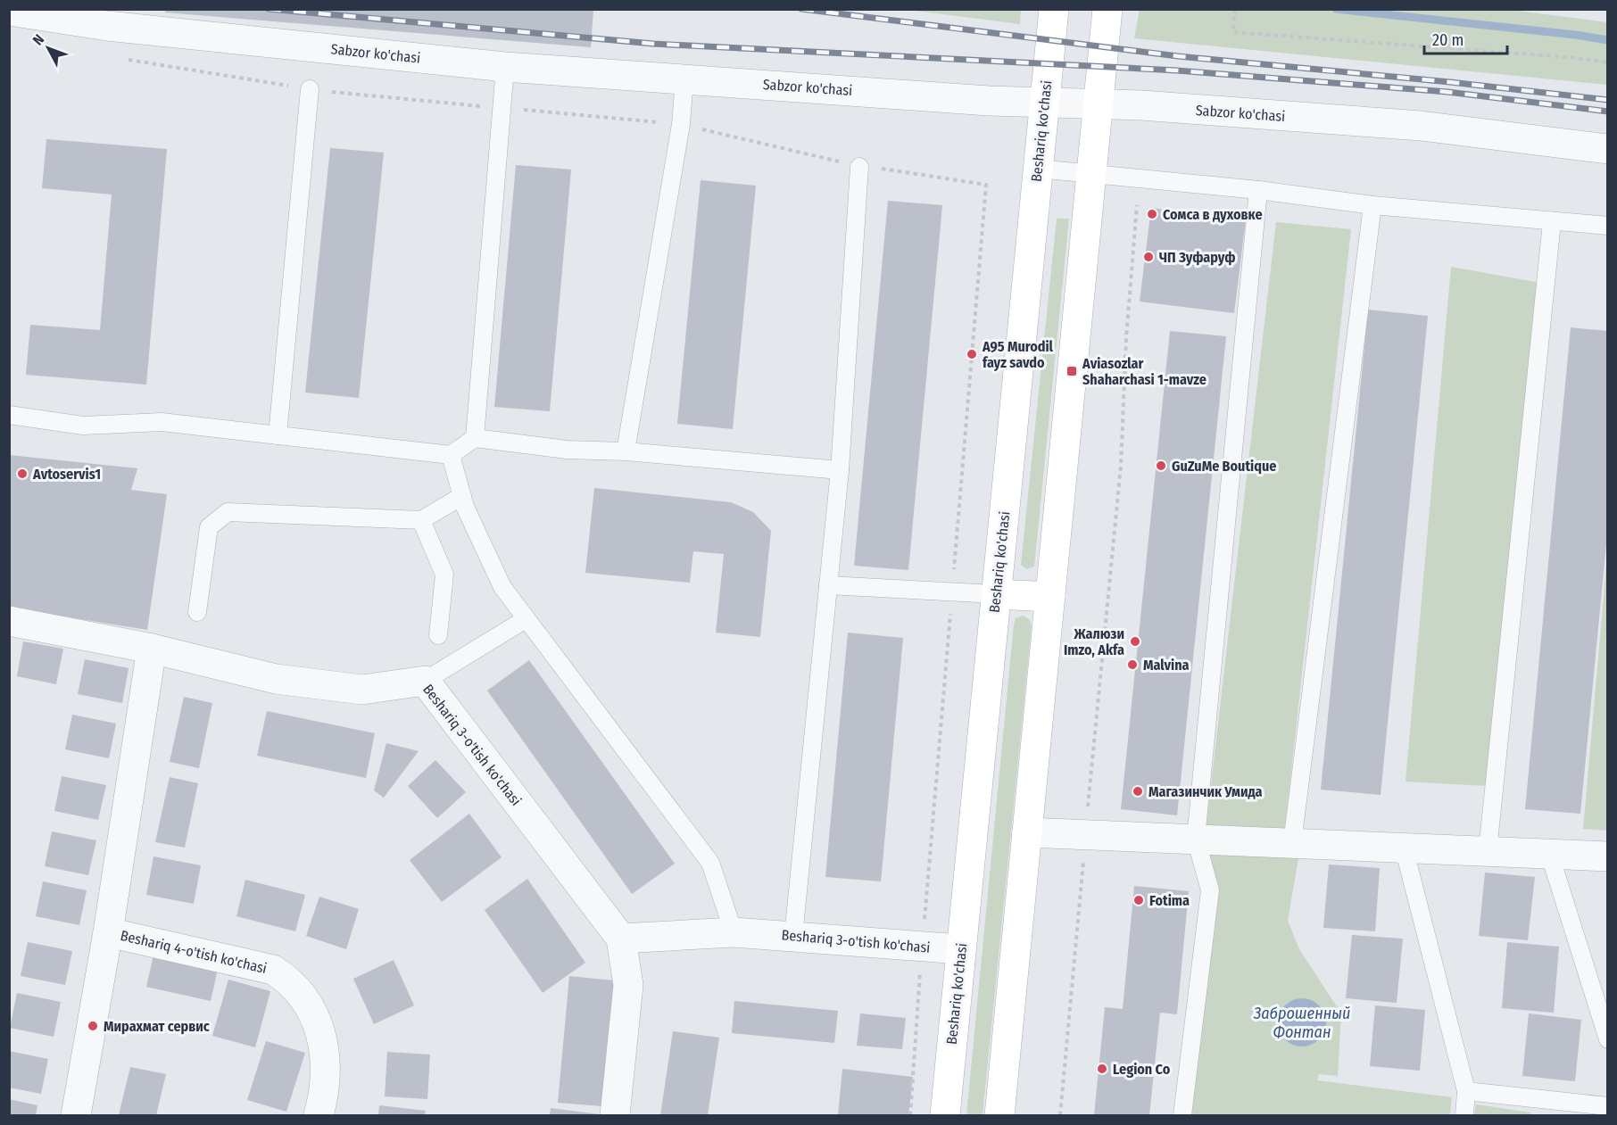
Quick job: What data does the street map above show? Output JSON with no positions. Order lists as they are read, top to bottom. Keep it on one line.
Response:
{"streets":{"main road":["Beshariq ko'chasi"],"street":["Sabzor ko'chasi","Beshariq 3-o'tish ko'chasi","Beshariq 4-o'tish ko'chasi"]},"crossings":[["Sabzor ko'chasi","Beshariq ko'chasi"],["Beshariq ko'chasi","Beshariq 3-o'tish ko'chasi"],["Beshariq 3-o'tish ko'chasi","Beshariq 4-o'tish ko'chasi"]],"water":["Заброшенный Фонтан"],"places":{"other":["Сомса в духовке","ЧП Зуфаруф","A95 Murodil fayz savdo","GuZuMe Boutique","Avtoservis1","Жалюзи Imzo, Akfa","Malvina","Магазинчик Умида","Fotima","Мирахмат сервис","Legion Co"],"transit":["Aviasozlar Shaharchasi 1-mavze"]},"scale_bar":"20 m","north":"top left"}
